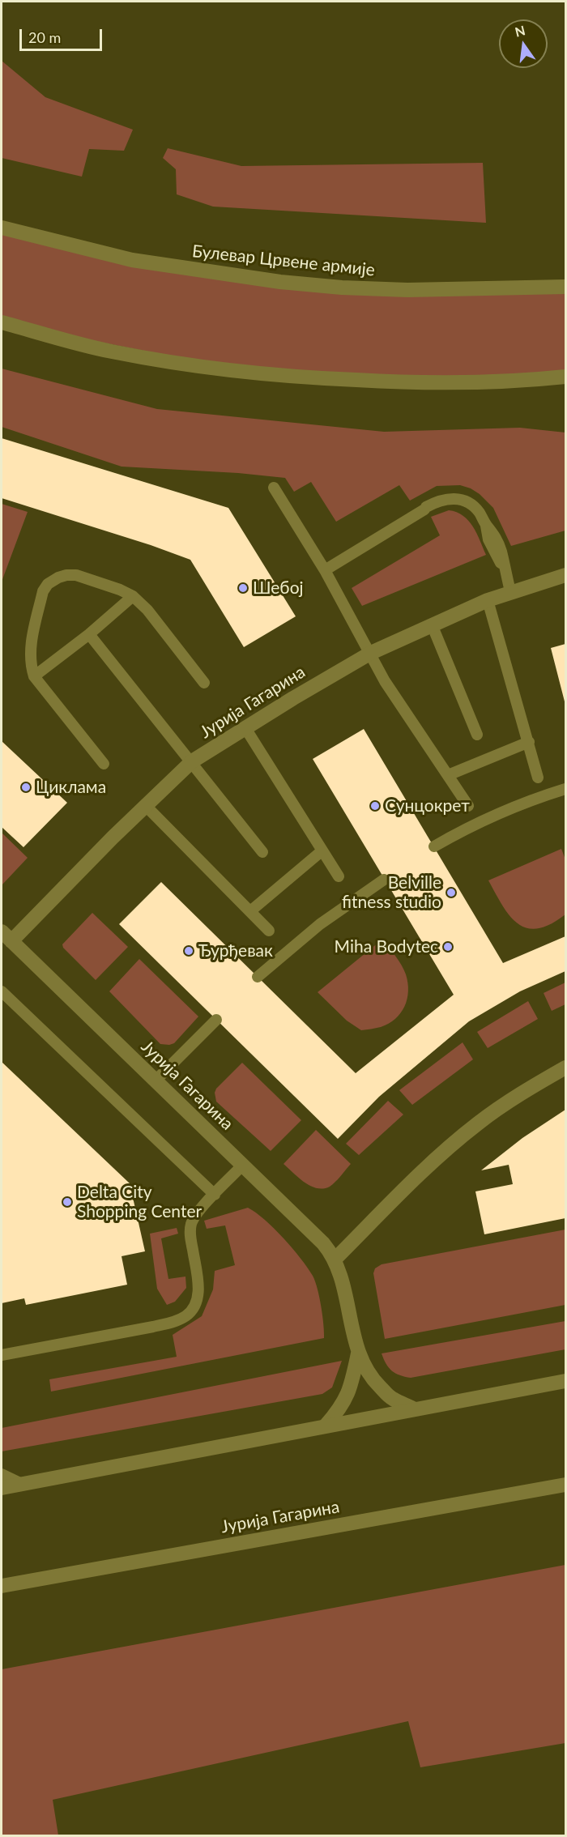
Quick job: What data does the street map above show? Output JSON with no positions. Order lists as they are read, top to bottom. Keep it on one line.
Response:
{"streets":{"street":["Булевар Црвене армије","Јурија Гагарина"]},"places":["Шебој","Циклама","Сунцокрет","Belville fitness studio","Miha Bodytec","Ђурђевак","Delta City Shopping Center"],"scale_bar":"20 m","north":"top"}
